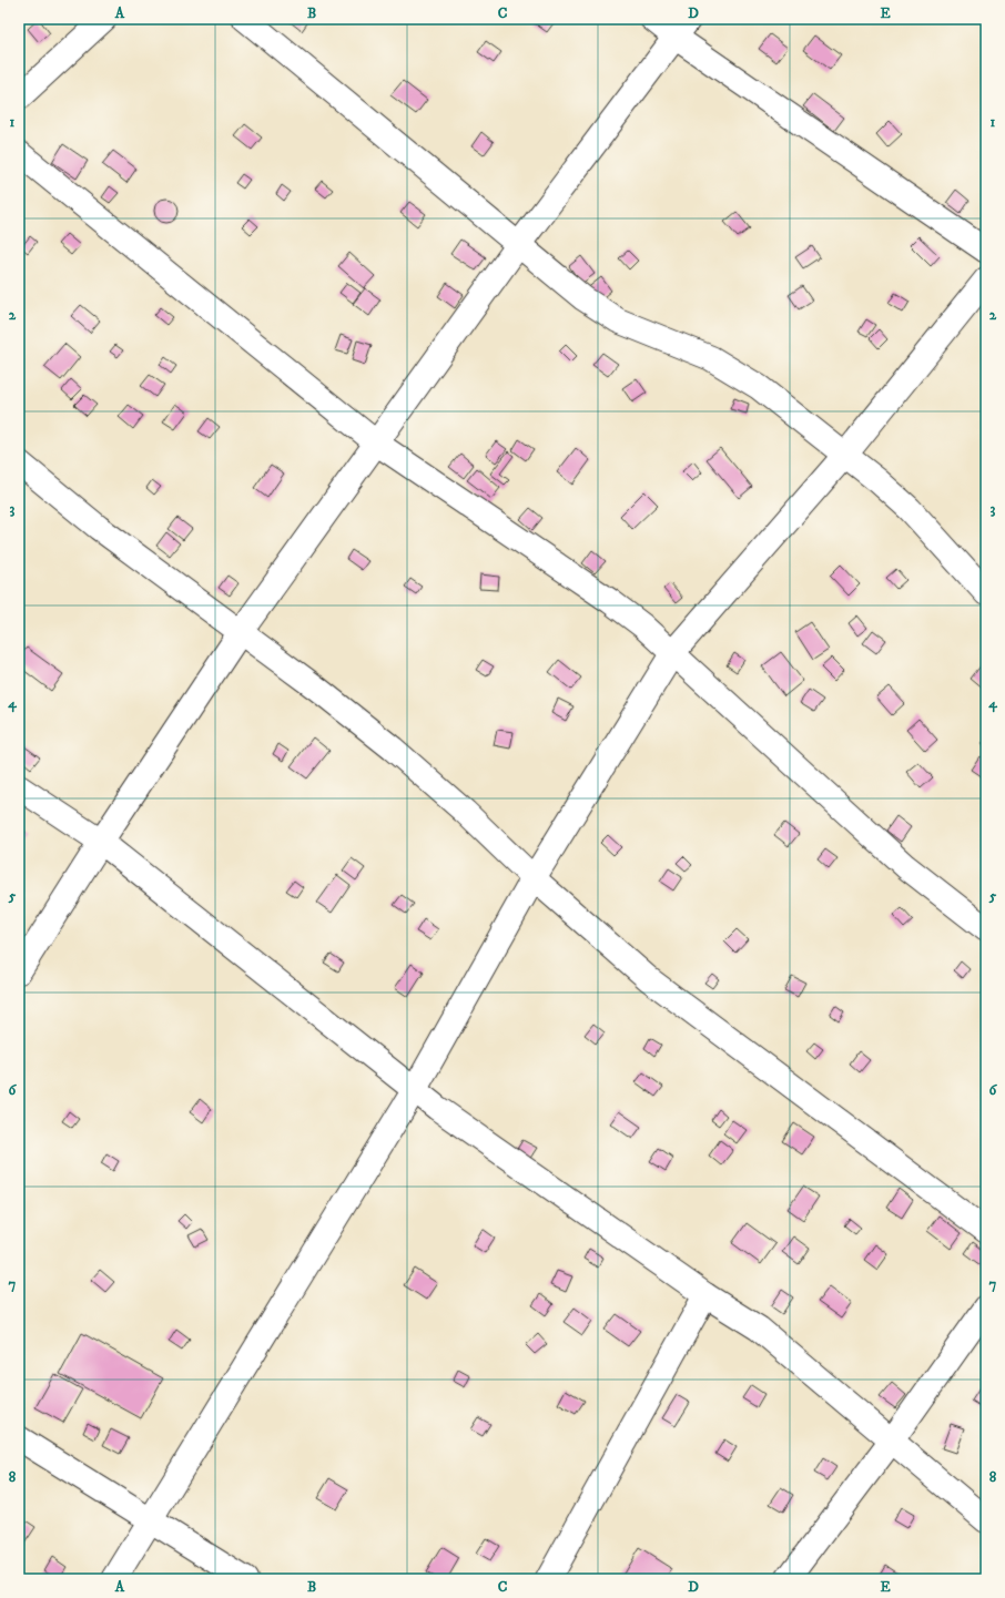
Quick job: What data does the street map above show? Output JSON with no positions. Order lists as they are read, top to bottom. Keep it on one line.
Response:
{"grid":{"columns":["A","B","C","D","E"],"rows":["1","2","3","4","5","6","7","8"]}}
